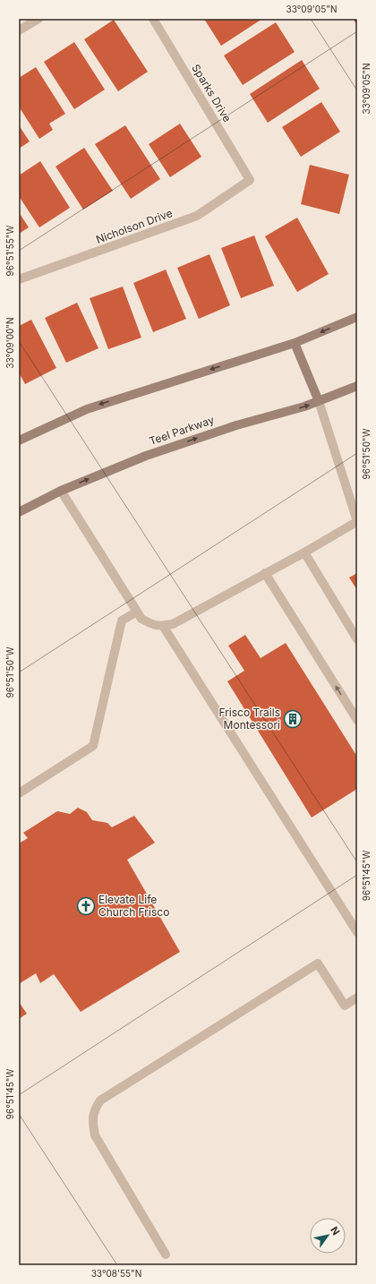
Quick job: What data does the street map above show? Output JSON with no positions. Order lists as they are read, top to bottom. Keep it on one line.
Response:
{"streets":{"main road":["Teel Parkway"],"street":["Sparks Drive","Nicholson Drive"]},"crossings":[["Sparks Drive","Nicholson Drive"]],"places":{"building":["Frisco Trails Montessori"],"church":["Elevate Life Church Frisco"]},"north":"top right","coordinates":["33°09'05\"N","96°51'55\"W","33°09'00\"N","96°51'50\"W","96°51'45\"W","33°08'55\"N"]}
